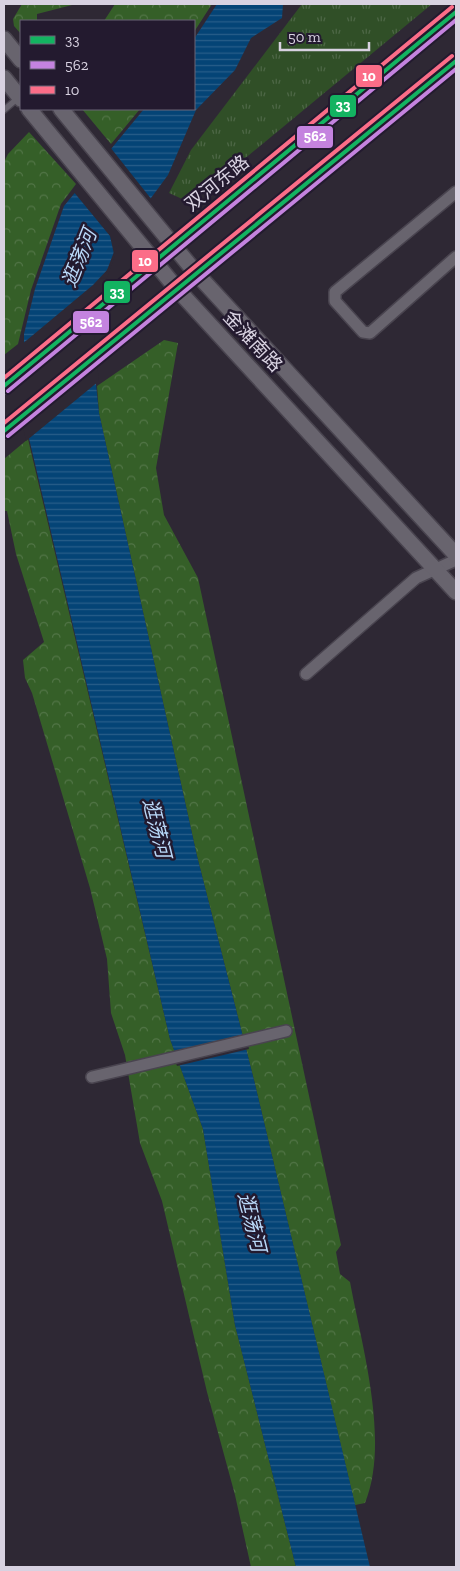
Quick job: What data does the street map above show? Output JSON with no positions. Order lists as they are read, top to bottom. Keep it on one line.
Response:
{"streets":{"street":["双河东路","金滩南路"]},"crossings":[["双河东路","金滩南路"]],"water":["逛荡河"],"lines":["transit line 10","transit line 33","transit line 562"],"legend":["33","562","10"],"scale_bar":"50 m"}
